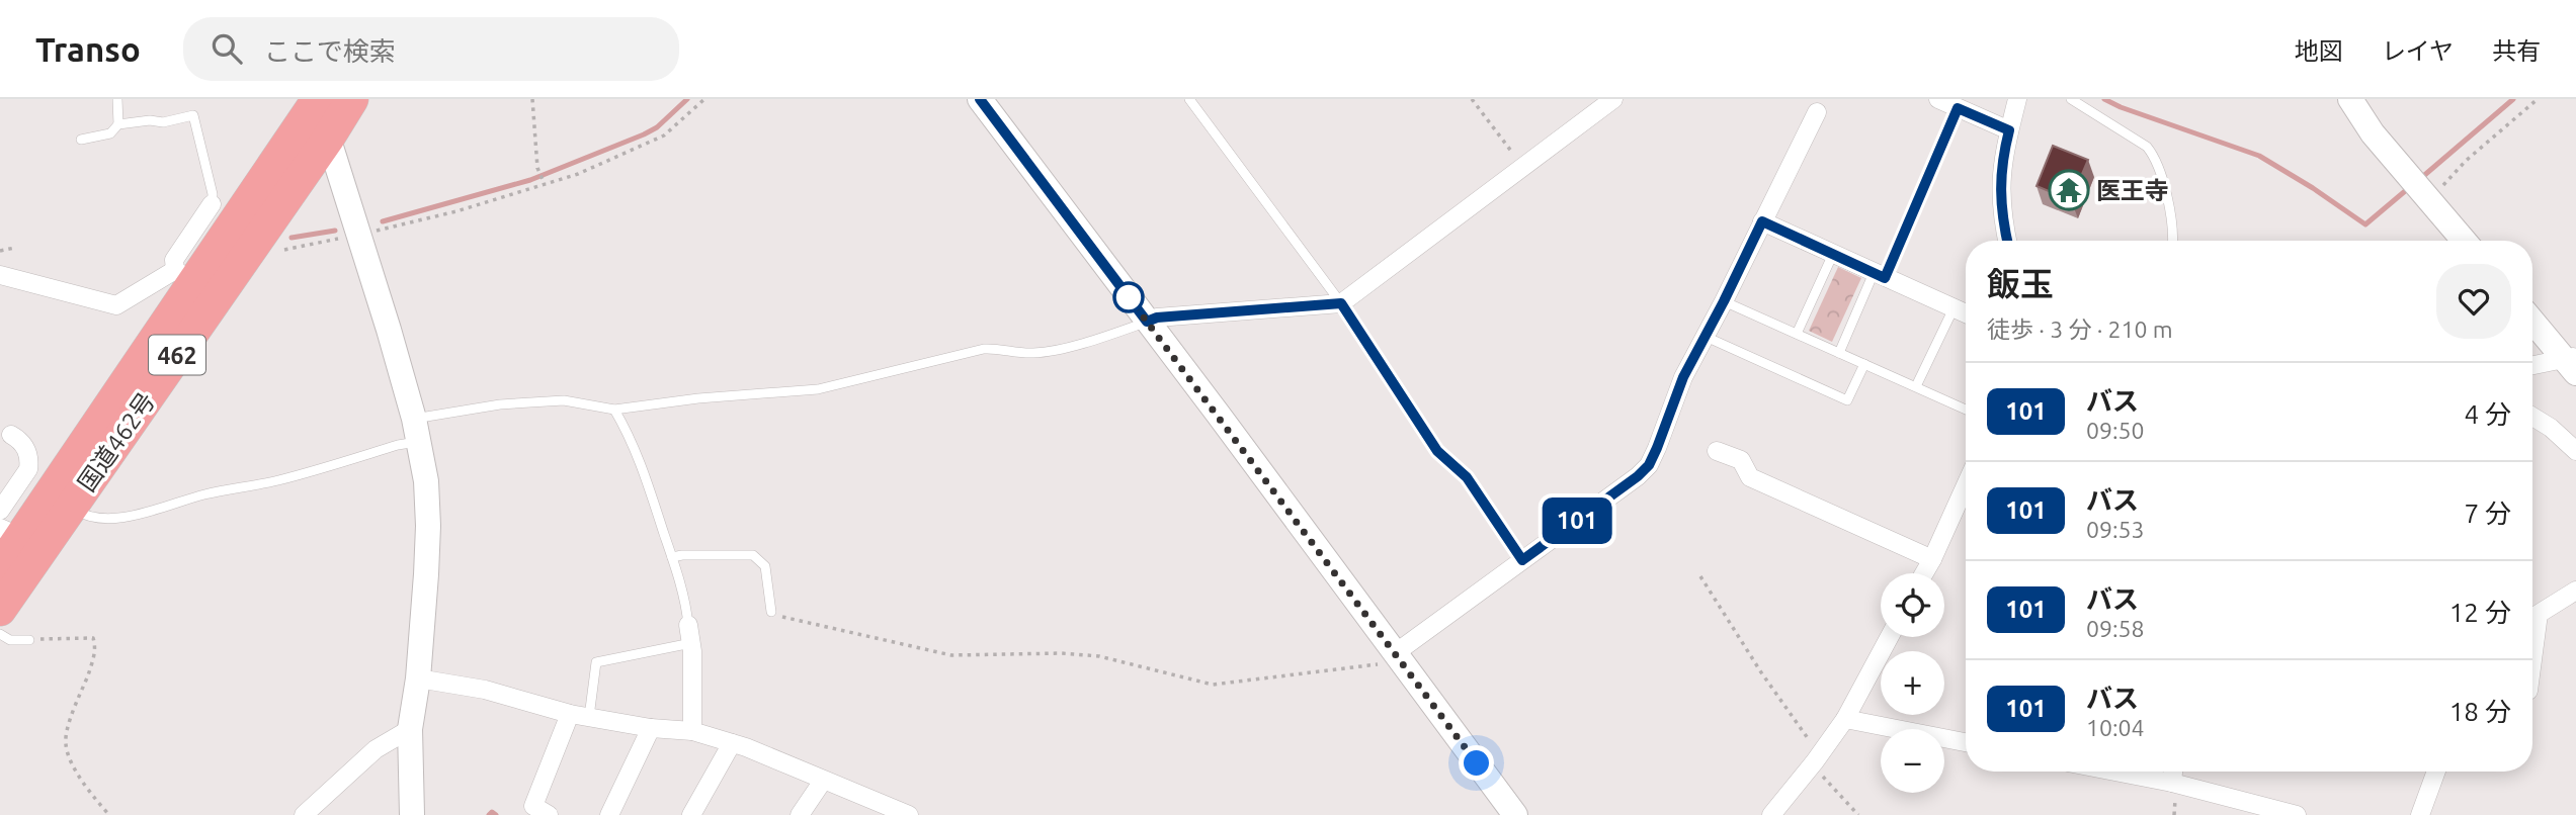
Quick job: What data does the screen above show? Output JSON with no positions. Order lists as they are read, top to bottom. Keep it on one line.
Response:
{"streets":{"highway":["462","国道462号"]},"places":{"temple":["医王寺"]},"lines":["bus line 101"],"page":{"header":"Transo","search":"ここで検索","nav":["地図","レイヤ","共有"],"on_map":"101","heading":["飯玉","徒歩 · 3 分 · 210 m"],"list":[{"mark":"101","name":"バス","note":"09:50","value":"4 分"},{"mark":"101","name":"バス","note":"09:53","value":"7 分"},{"mark":"101","name":"バス","note":"09:58","value":"12 分"},{"mark":"101","name":"バス","note":"10:04","value":"18 分"}],"map_buttons":["+","−"]}}
